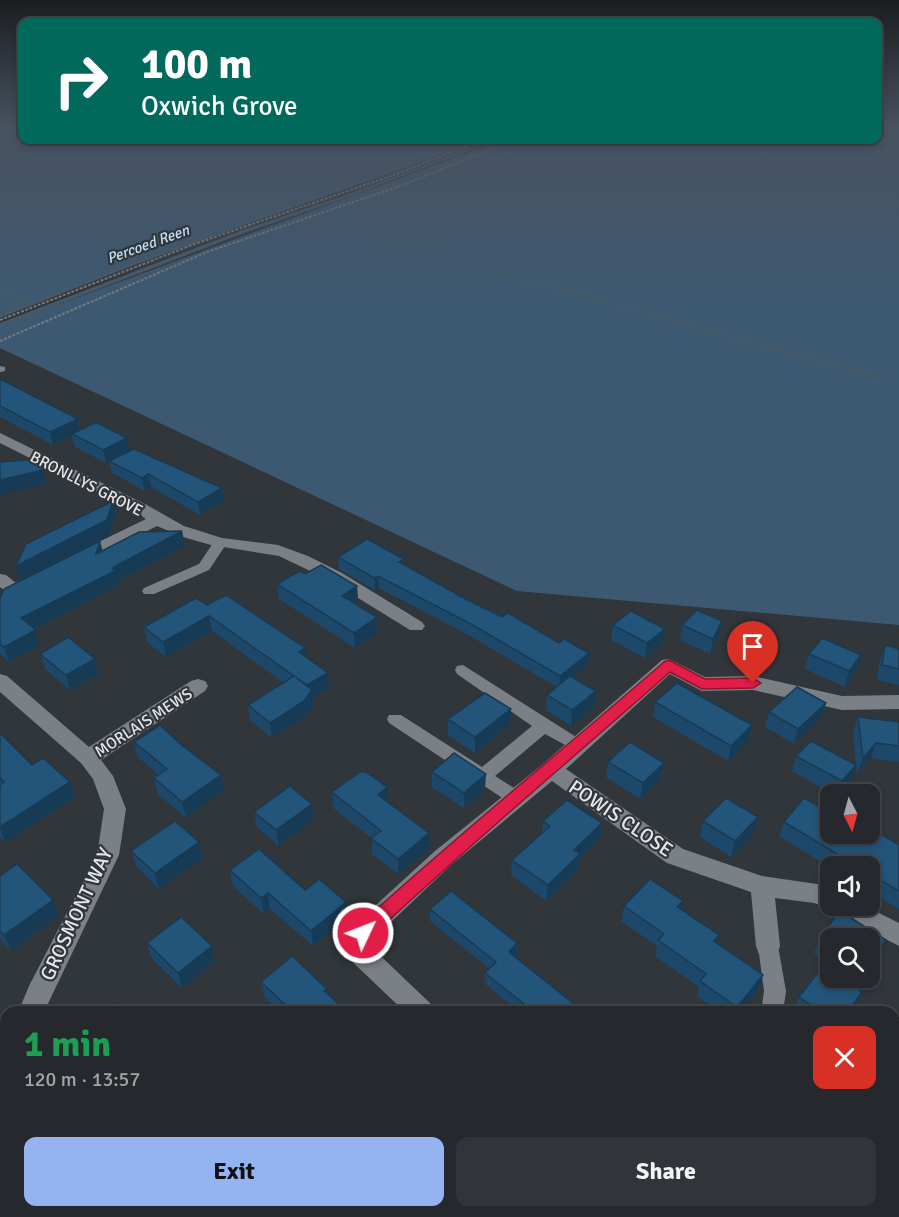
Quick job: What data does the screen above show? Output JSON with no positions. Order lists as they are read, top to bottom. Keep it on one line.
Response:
{"streets":{"street":["BRONLLYS GROVE","MORLAIS MEWS","POWIS CLOSE","GROSMONT WAY"]},"crossings":[["MORLAIS MEWS","GROSMONT WAY"]],"water":["Percoed Reen"],"north":"bottom","page":{"turn":["100 m","Oxwich Grove"],"heading":["1 min","120 m · 13:57"],"buttons":["Exit","Share"]}}
